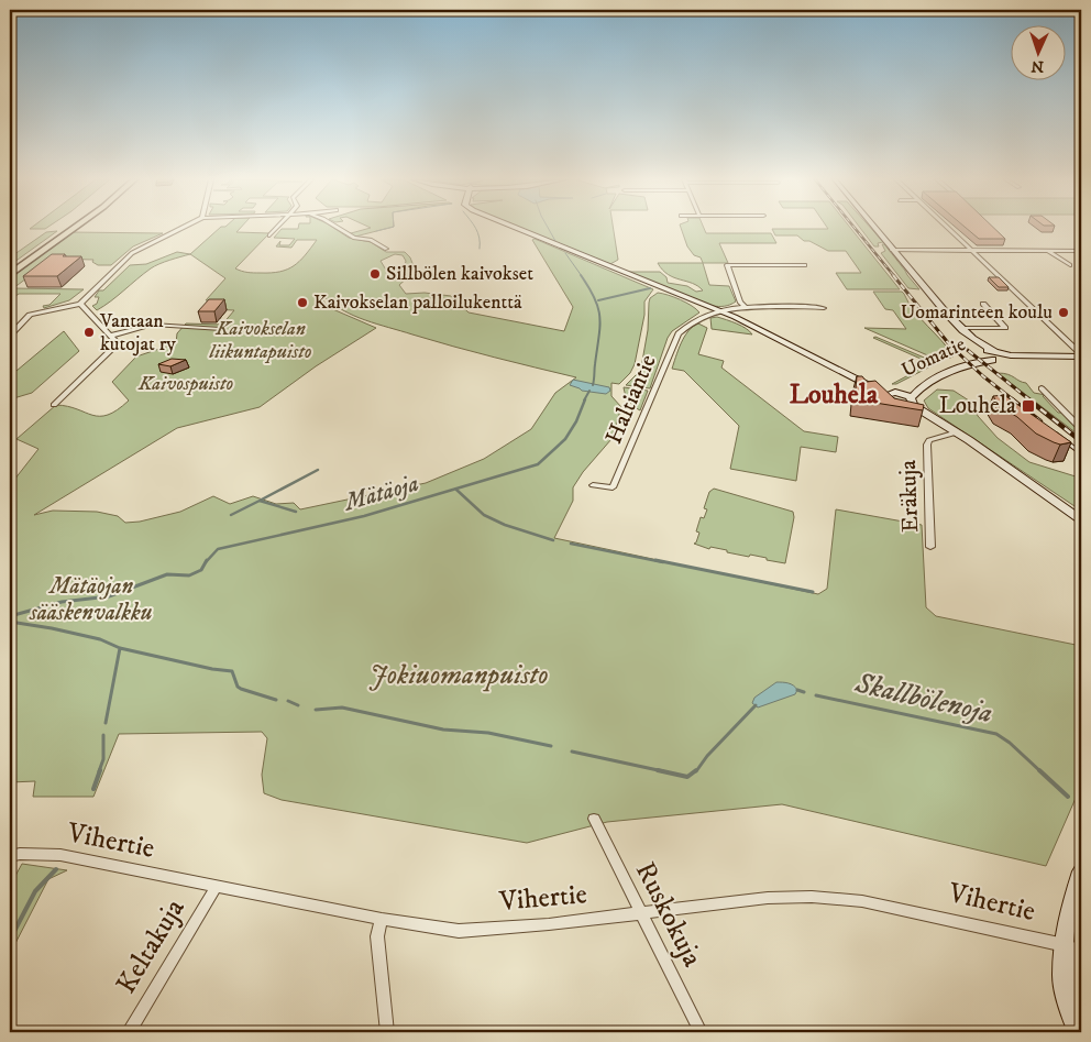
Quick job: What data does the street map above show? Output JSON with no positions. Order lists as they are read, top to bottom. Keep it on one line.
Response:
{"streets":{"main road":["Uomatie"],"street":["Haltiantie","Eräkuja","Vihertie","Ruskokuja","Keltakuja"]},"crossings":[["Vihertie","Ruskokuja"],["Vihertie","Keltakuja"]],"districts":["Louhela"],"water":["Mätäoja","Skallbölenoja"],"parks":["Kaivokselan liikuntapuisto","Kaivospuisto","Mätäojan sääskenvalkku","Jokiuomanpuisto"],"places":{"other":["Sillbölen kaivokset","Kaivokselan palloilukenttä","Uomarinteen koulu","Vantaan kutojat ry"],"transit":["Louhela"]},"north":"bottom"}
